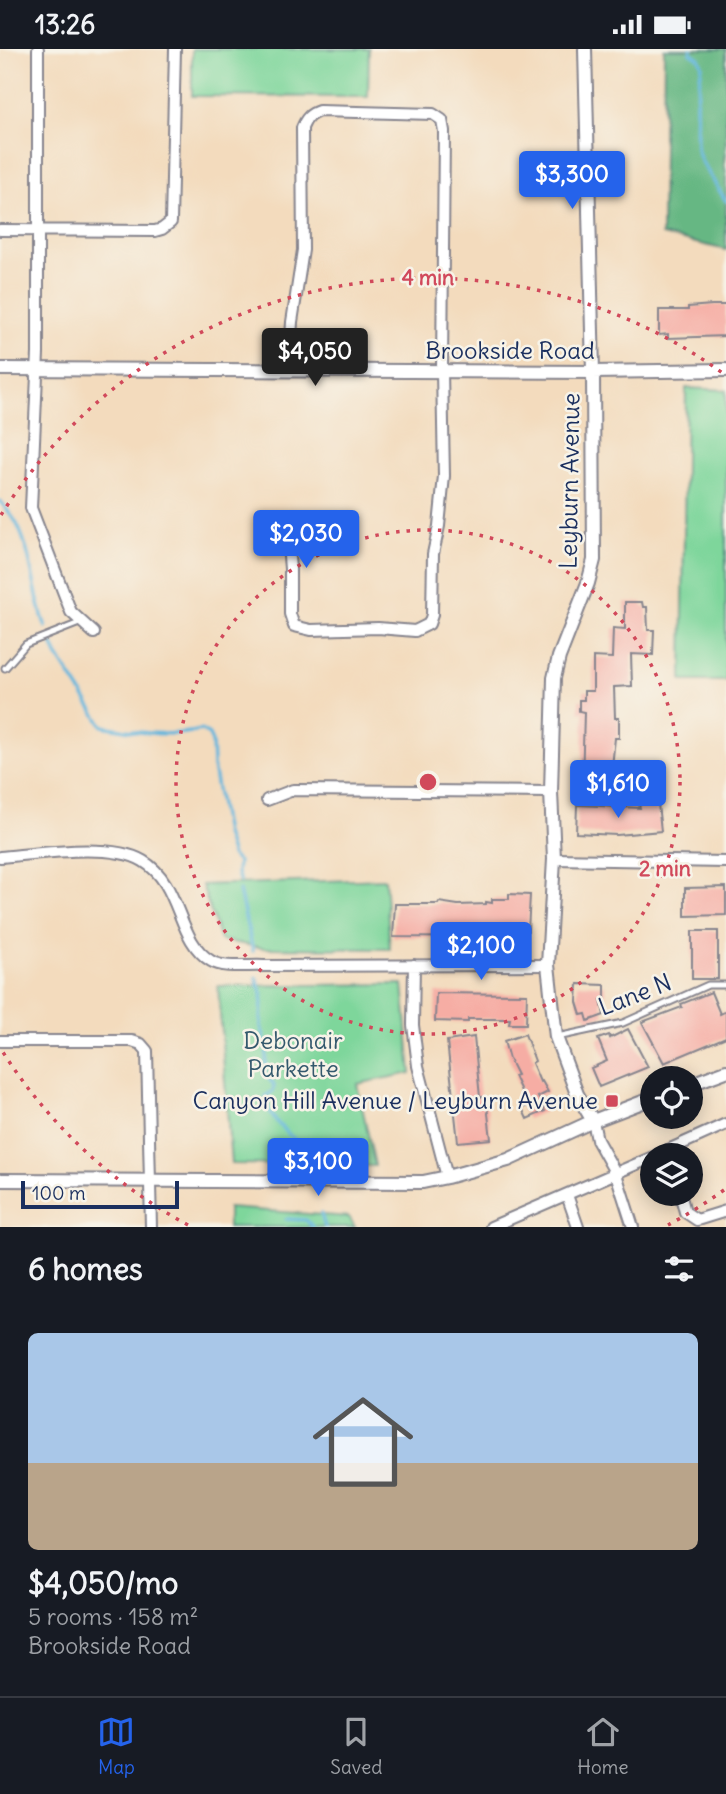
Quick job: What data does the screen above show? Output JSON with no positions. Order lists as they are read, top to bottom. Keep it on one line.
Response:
{"streets":{"street":["Brookside Road","Leyburn Avenue"],"lane":["Lane N"]},"crossings":[["Brookside Road","Leyburn Avenue"],["Leyburn Avenue","Lane N"]],"parks":["Debonair Parkette"],"places":{"transit":["Canyon Hill Avenue / Leyburn Avenue"]},"scale_bar":"100 m","page":{"status":"13:26","price":["$3,300","$4,050","$2,030","$1,610","$2,100","$3,100"],"scale":"100 m","heading":"6 homes","list":[{"name":"$4,050/mo","note":"5 rooms · 158 m² · Brookside Road"}],"tabs":["Map","Saved","Home"]},"rings":["4 min","2 min"]}
